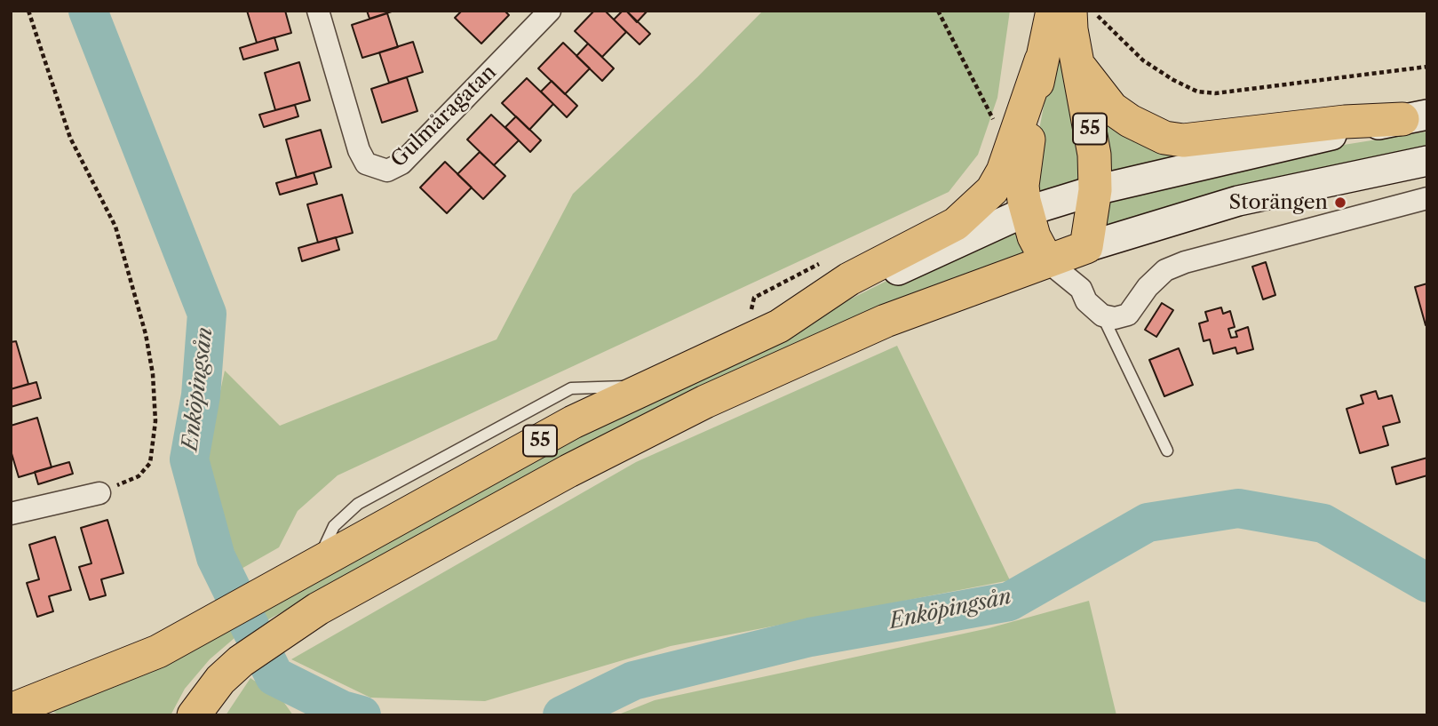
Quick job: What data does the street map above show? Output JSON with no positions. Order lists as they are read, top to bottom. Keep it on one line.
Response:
{"streets":{"main road":["55"],"street":["Gulmåragatan"]},"water":["Enköpingsån"],"places":["Storängen"]}
